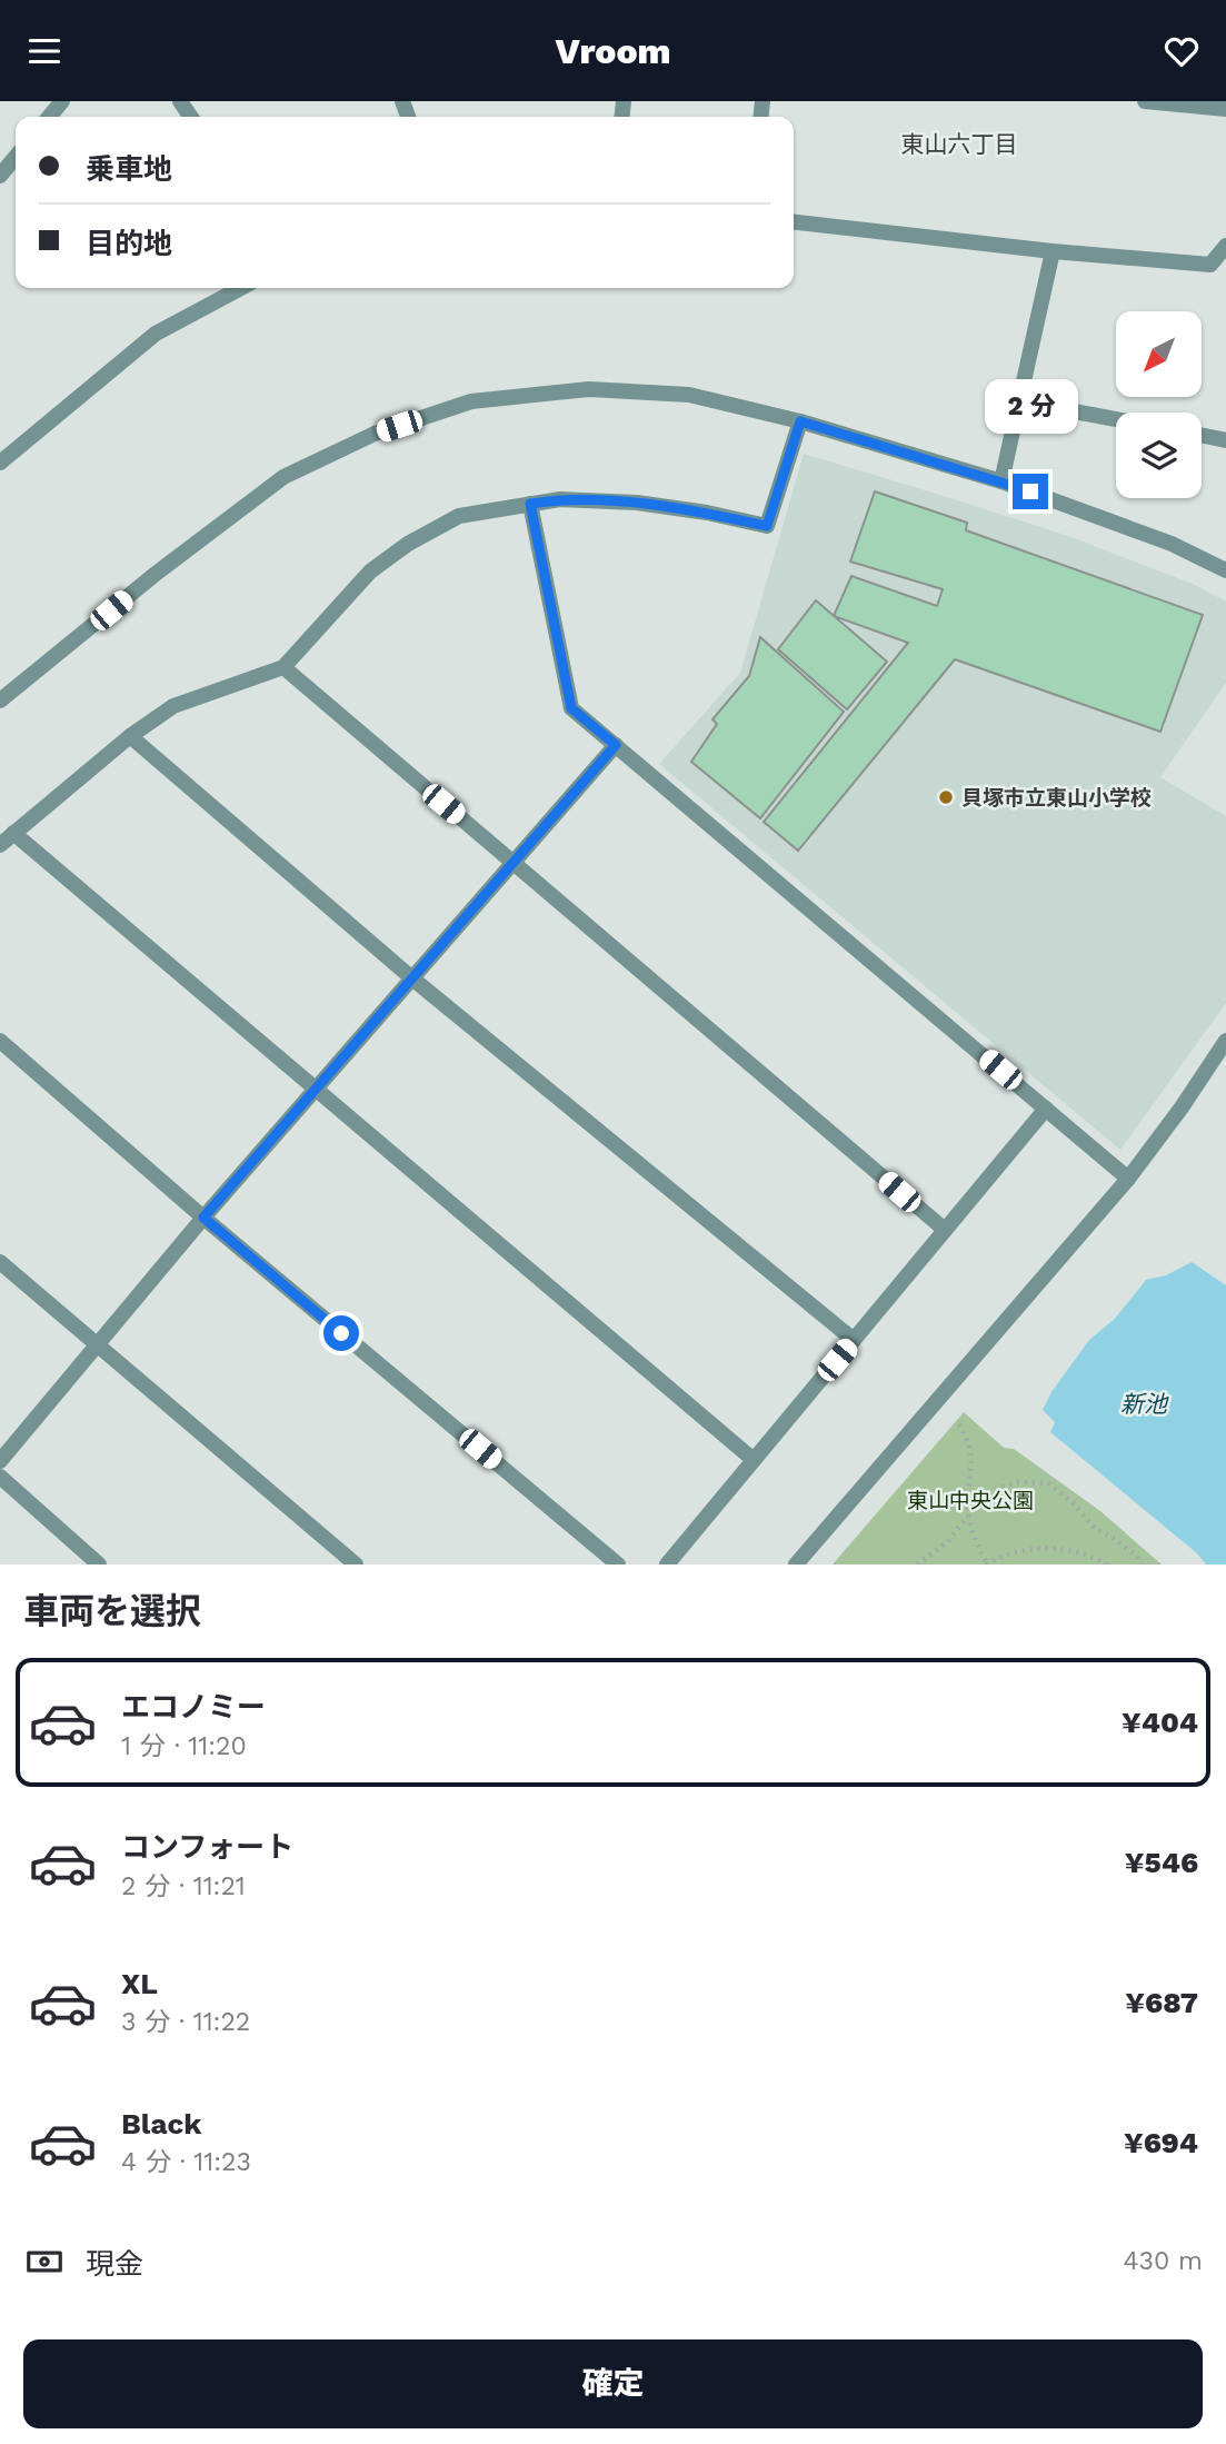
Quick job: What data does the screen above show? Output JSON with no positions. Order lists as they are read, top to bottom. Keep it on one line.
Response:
{"districts":["東山六丁目"],"water":["新池"],"parks":["東山中央公園"],"places":["貝塚市立東山小学校"],"north":"bottom left","page":{"header":"Vroom","banner":["乗車地","目的地"],"bubble":"2 分","heading":"車両を選択","list":[{"name":"エコノミー","note":"1 分 · 11:20","value":"¥404"},{"name":"コンフォート","note":"2 分 · 11:21","value":"¥546"},{"name":"XL","note":"3 分 · 11:22","value":"¥687"},{"name":"Black","note":"4 分 · 11:23","value":"¥694"}],"pay":["現金","430 m"],"buttons":"確定"}}
